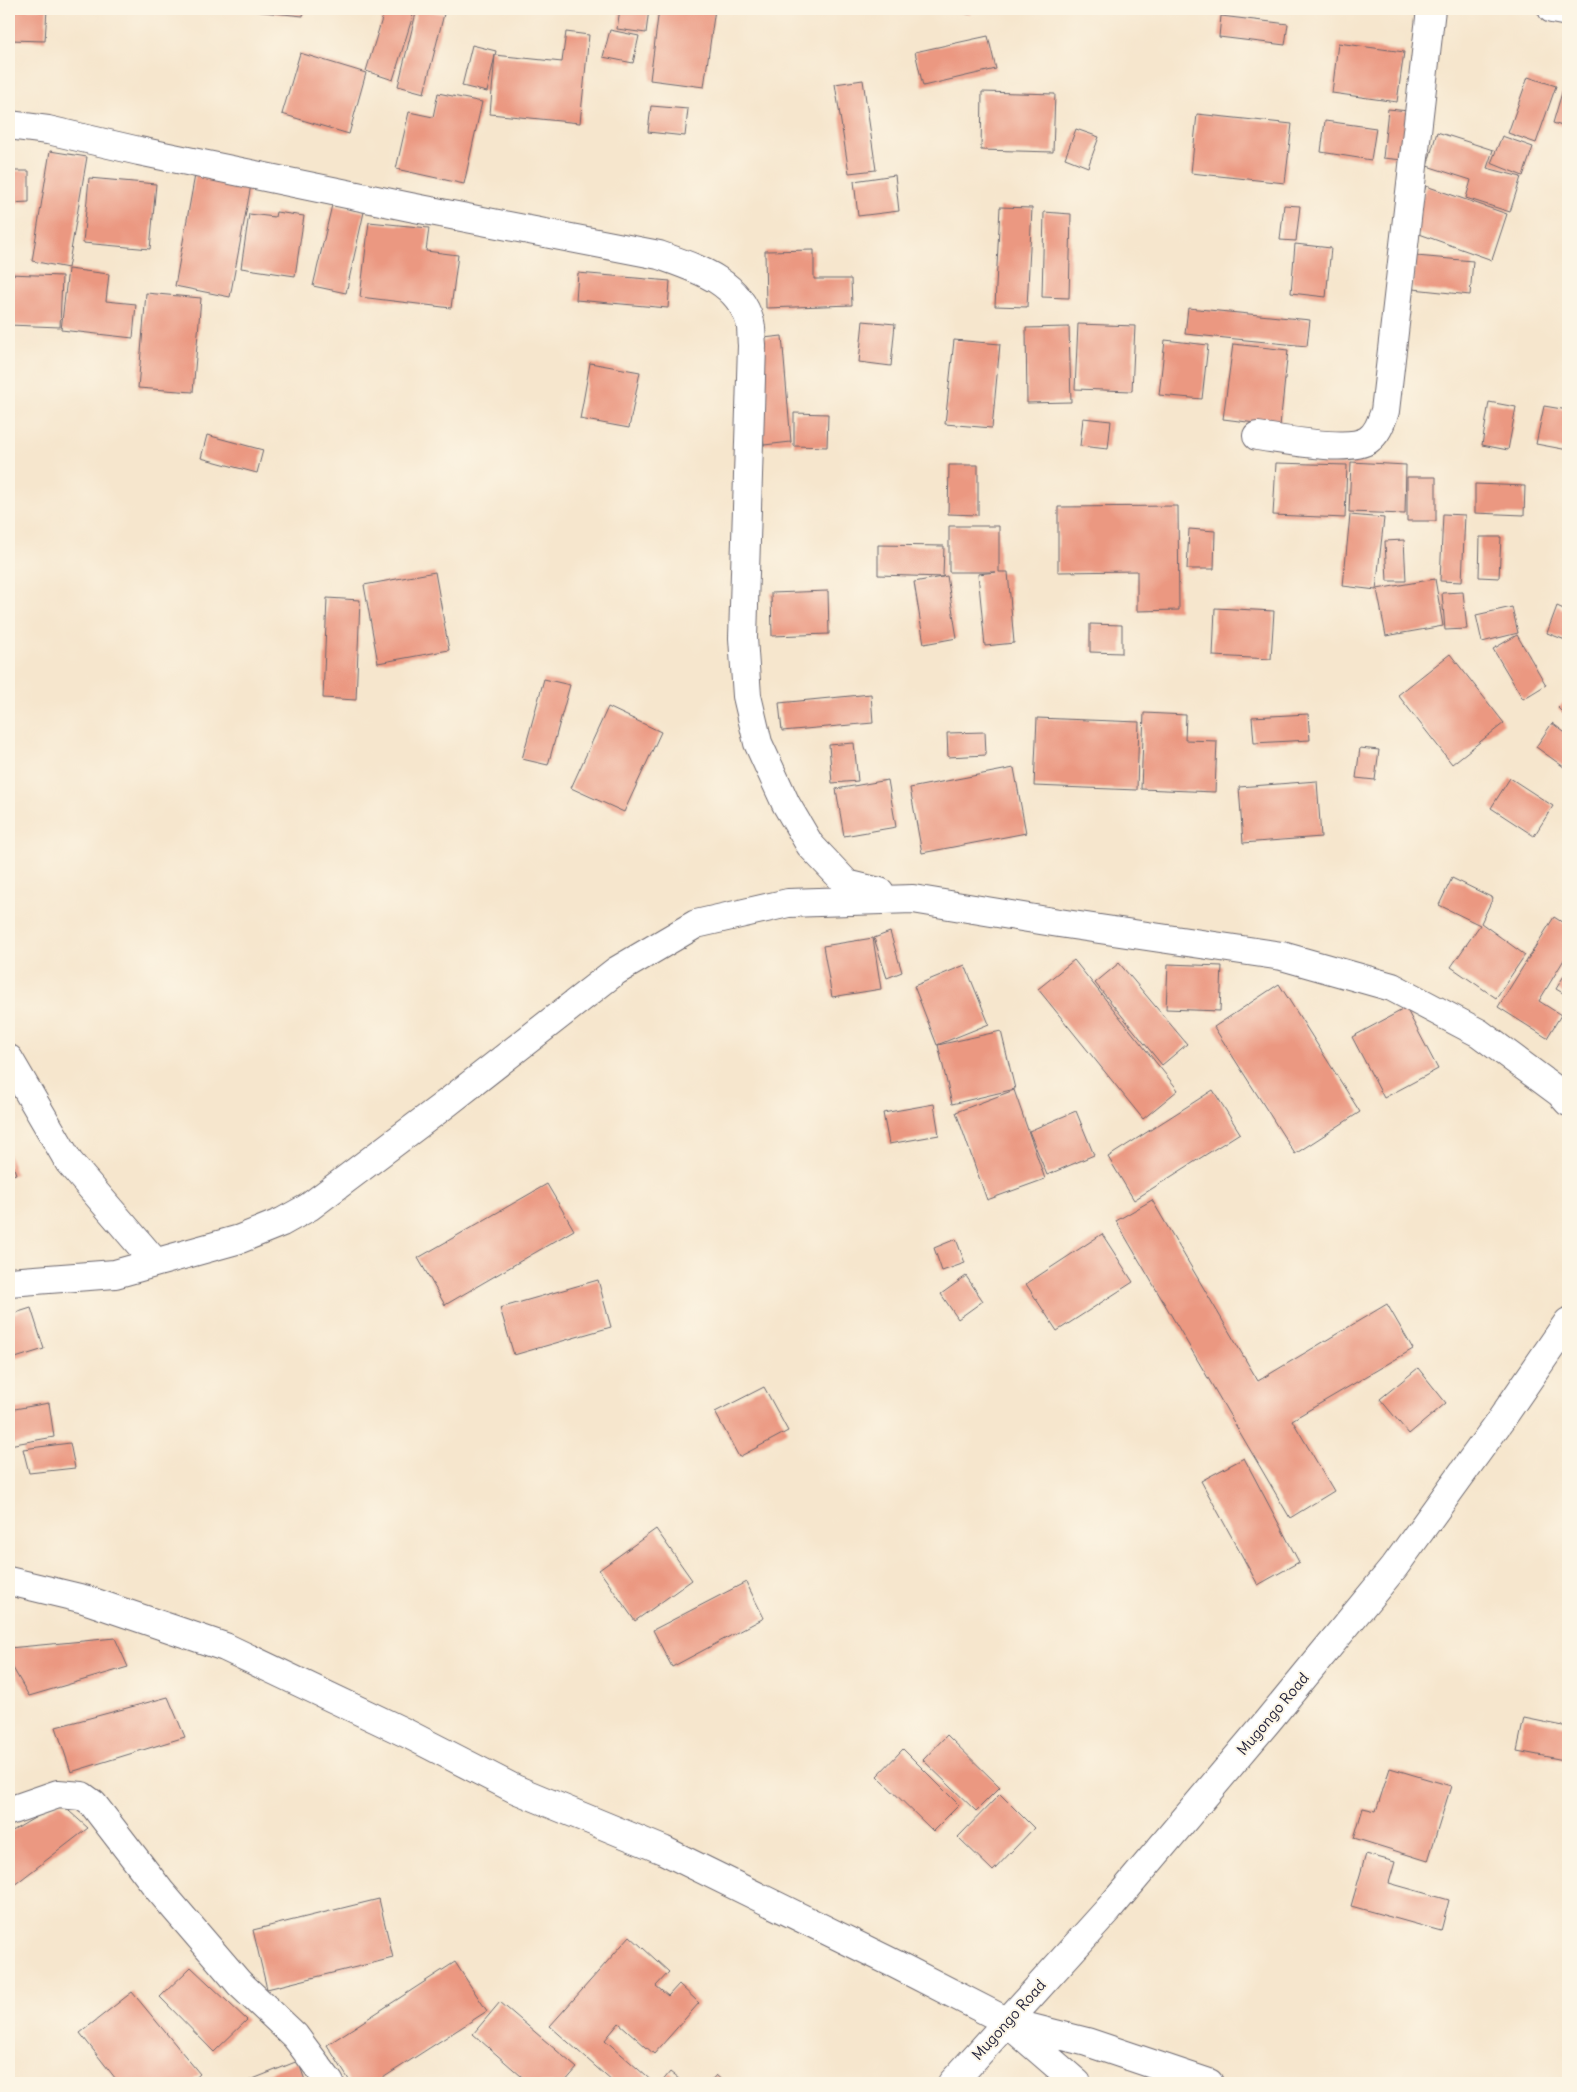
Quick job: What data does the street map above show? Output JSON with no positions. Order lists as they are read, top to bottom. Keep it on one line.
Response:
{"streets":{"street":["Mugongo Road"]}}
